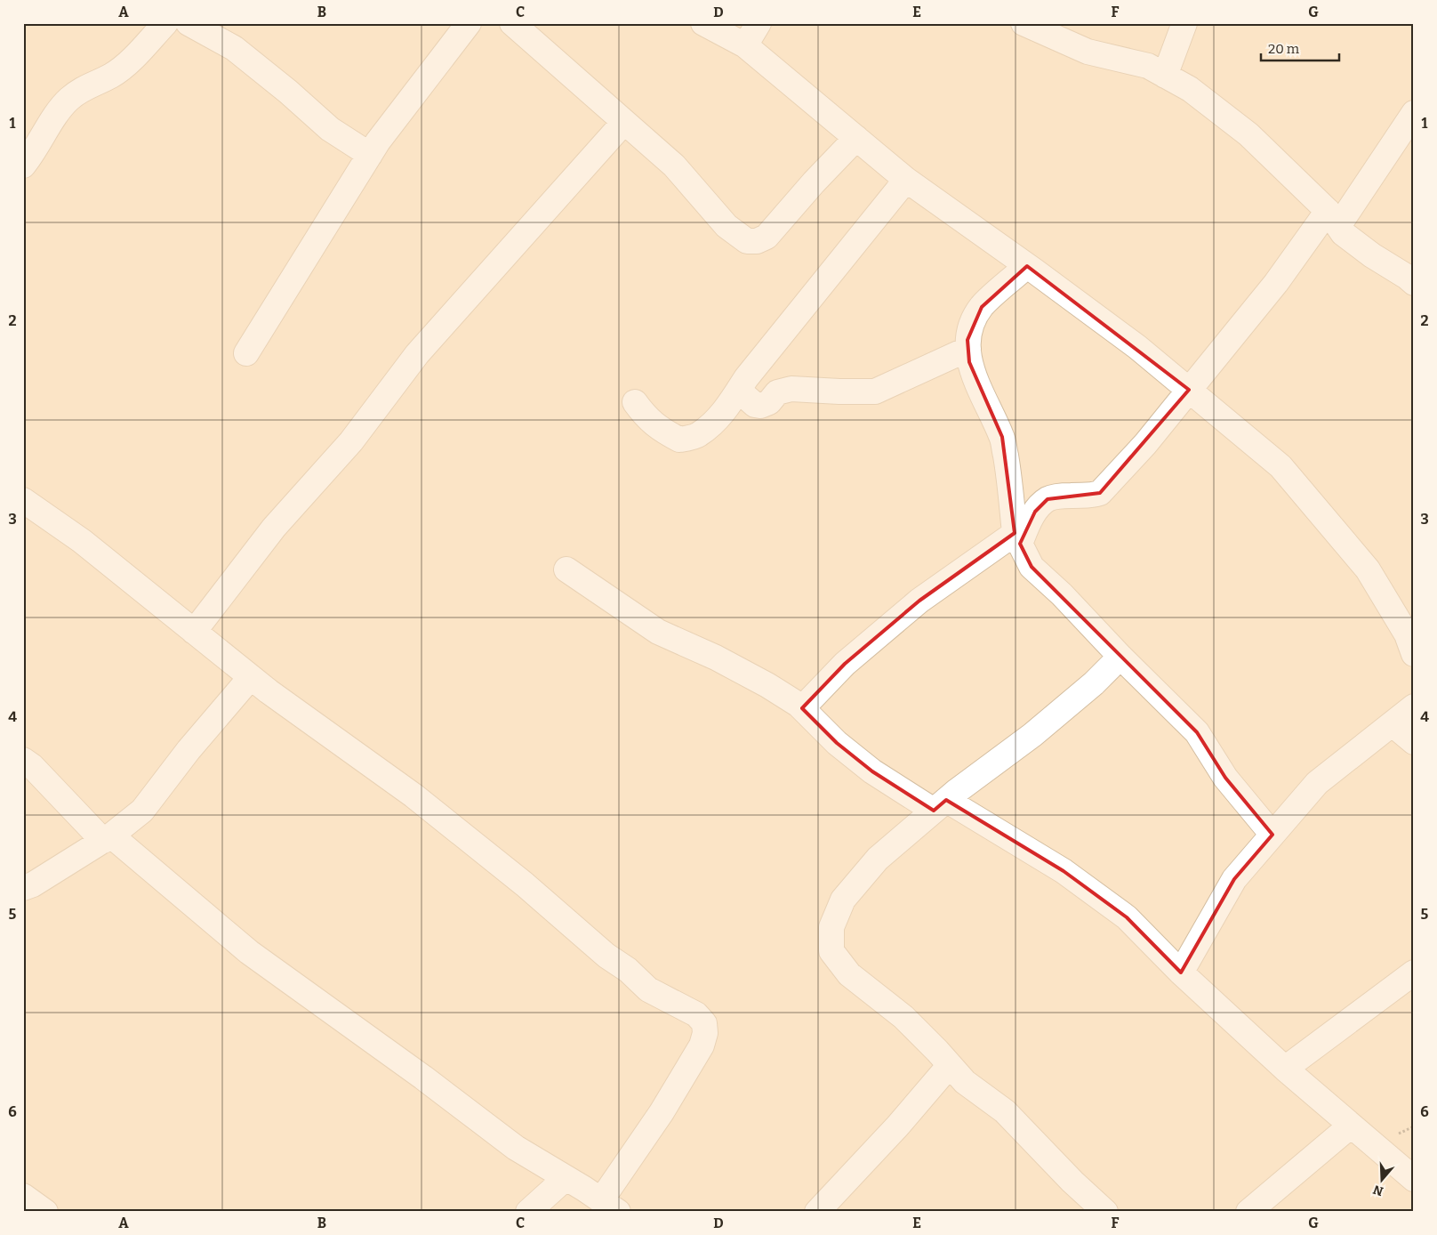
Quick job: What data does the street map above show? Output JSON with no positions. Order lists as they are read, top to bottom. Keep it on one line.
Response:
{"scale_bar":"20 m","north":"bottom","grid":{"columns":["A","B","C","D","E","F","G"],"rows":["1","2","3","4","5","6"]}}
